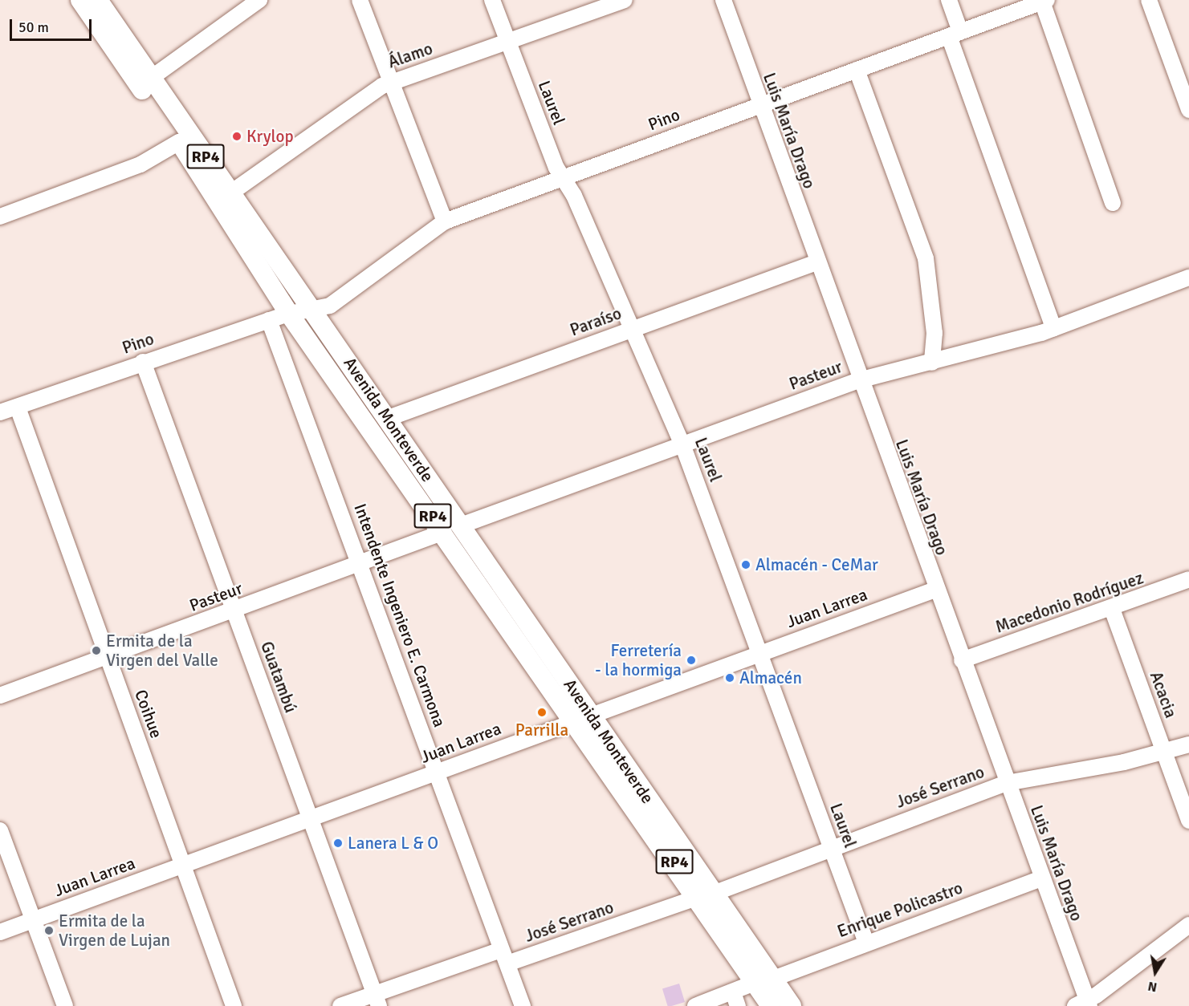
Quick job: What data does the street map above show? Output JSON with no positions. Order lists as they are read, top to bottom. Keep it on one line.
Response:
{"streets":{"main road":["RP4","Avenida Monteverde"],"street":["Álamo","Laurel","Pino","Luis María Drago","Paraíso","Pasteur","Macedonio Rodríguez","Juan Larrea","Intendente Ingeniero E. Carmona","Guatambú","Acacia","Coihue","José Serrano","Enrique Policastro"]},"crossings":[["Álamo","Laurel"],["Álamo","Avenida Monteverde"],["Laurel","Pino"],["Laurel","Paraíso"],["Laurel","Pasteur"],["Laurel","Juan Larrea"],["Laurel","José Serrano"],["Laurel","Enrique Policastro"],["Pino","Luis María Drago"],["Pino","Avenida Monteverde"],["Pino","Intendente Ingeniero E. Carmona"],["Pino","Guatambú"],["Pino","Coihue"],["Luis María Drago","Paraíso"],["Luis María Drago","Pasteur"],["Luis María Drago","Macedonio Rodríguez"],["Luis María Drago","Juan Larrea"],["Luis María Drago","José Serrano"],["Luis María Drago","Enrique Policastro"],["Paraíso","Avenida Monteverde"],["Pasteur","Avenida Monteverde"],["Pasteur","Intendente Ingeniero E. Carmona"],["Pasteur","Guatambú"],["Pasteur","Coihue"],["Avenida Monteverde","Juan Larrea"],["Avenida Monteverde","José Serrano"],["Avenida Monteverde","Enrique Policastro"],["Macedonio Rodríguez","Acacia"],["Juan Larrea","Intendente Ingeniero E. Carmona"],["Juan Larrea","Guatambú"],["Juan Larrea","Coihue"],["Intendente Ingeniero E. Carmona","José Serrano"],["Guatambú","José Serrano"],["Acacia","José Serrano"]],"places":["Krylop","Almacén - CeMar","Ermita de la Virgen del Valle","Ferretería - la hormiga","Almacén","Parrilla","Lanera L & O","Ermita de la Virgen de Lujan"],"scale_bar":"50 m","north":"bottom"}
